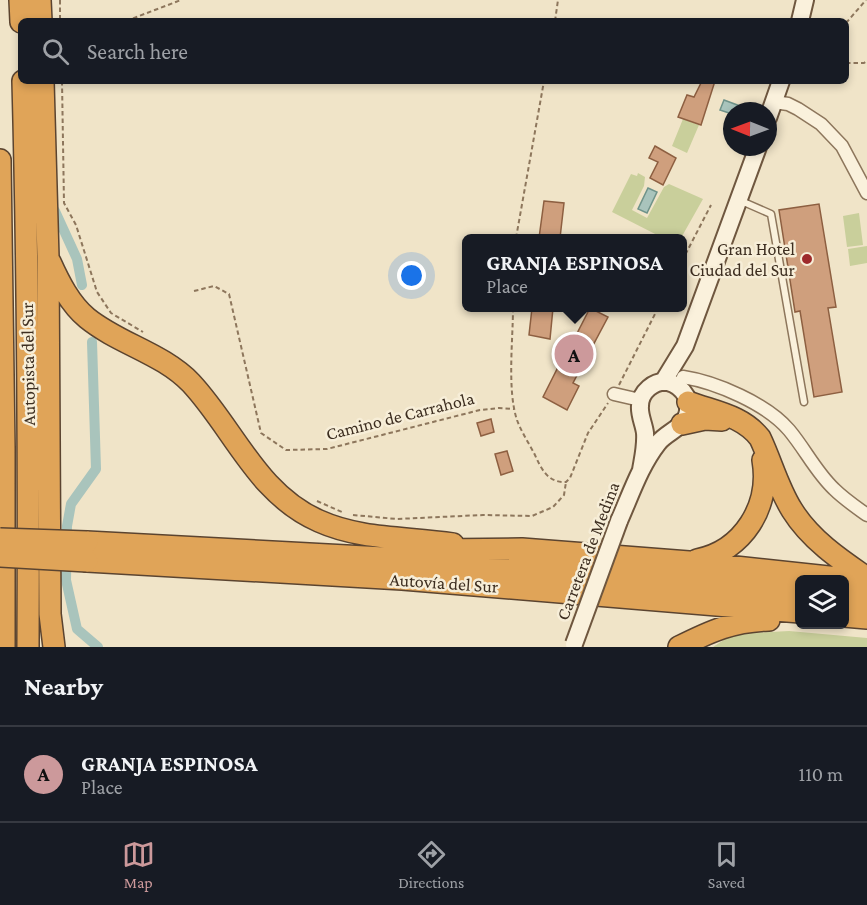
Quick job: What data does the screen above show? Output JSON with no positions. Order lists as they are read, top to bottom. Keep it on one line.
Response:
{"streets":{"highway":["Autopista del Sur","Autovía del Sur"],"main road":["Carretera de Medina"],"path":["Camino de Carrahola"]},"places":["Gran Hotel Ciudad del Sur"],"north":"left","page":{"search":"Search here","popup":["GRANJA ESPINOSA","Place"],"pins":"A","heading":"Nearby","list":[{"mark":"A","name":"GRANJA ESPINOSA","note":"Place","value":"110 m"}],"nav":["Map","Directions","Saved"]}}
